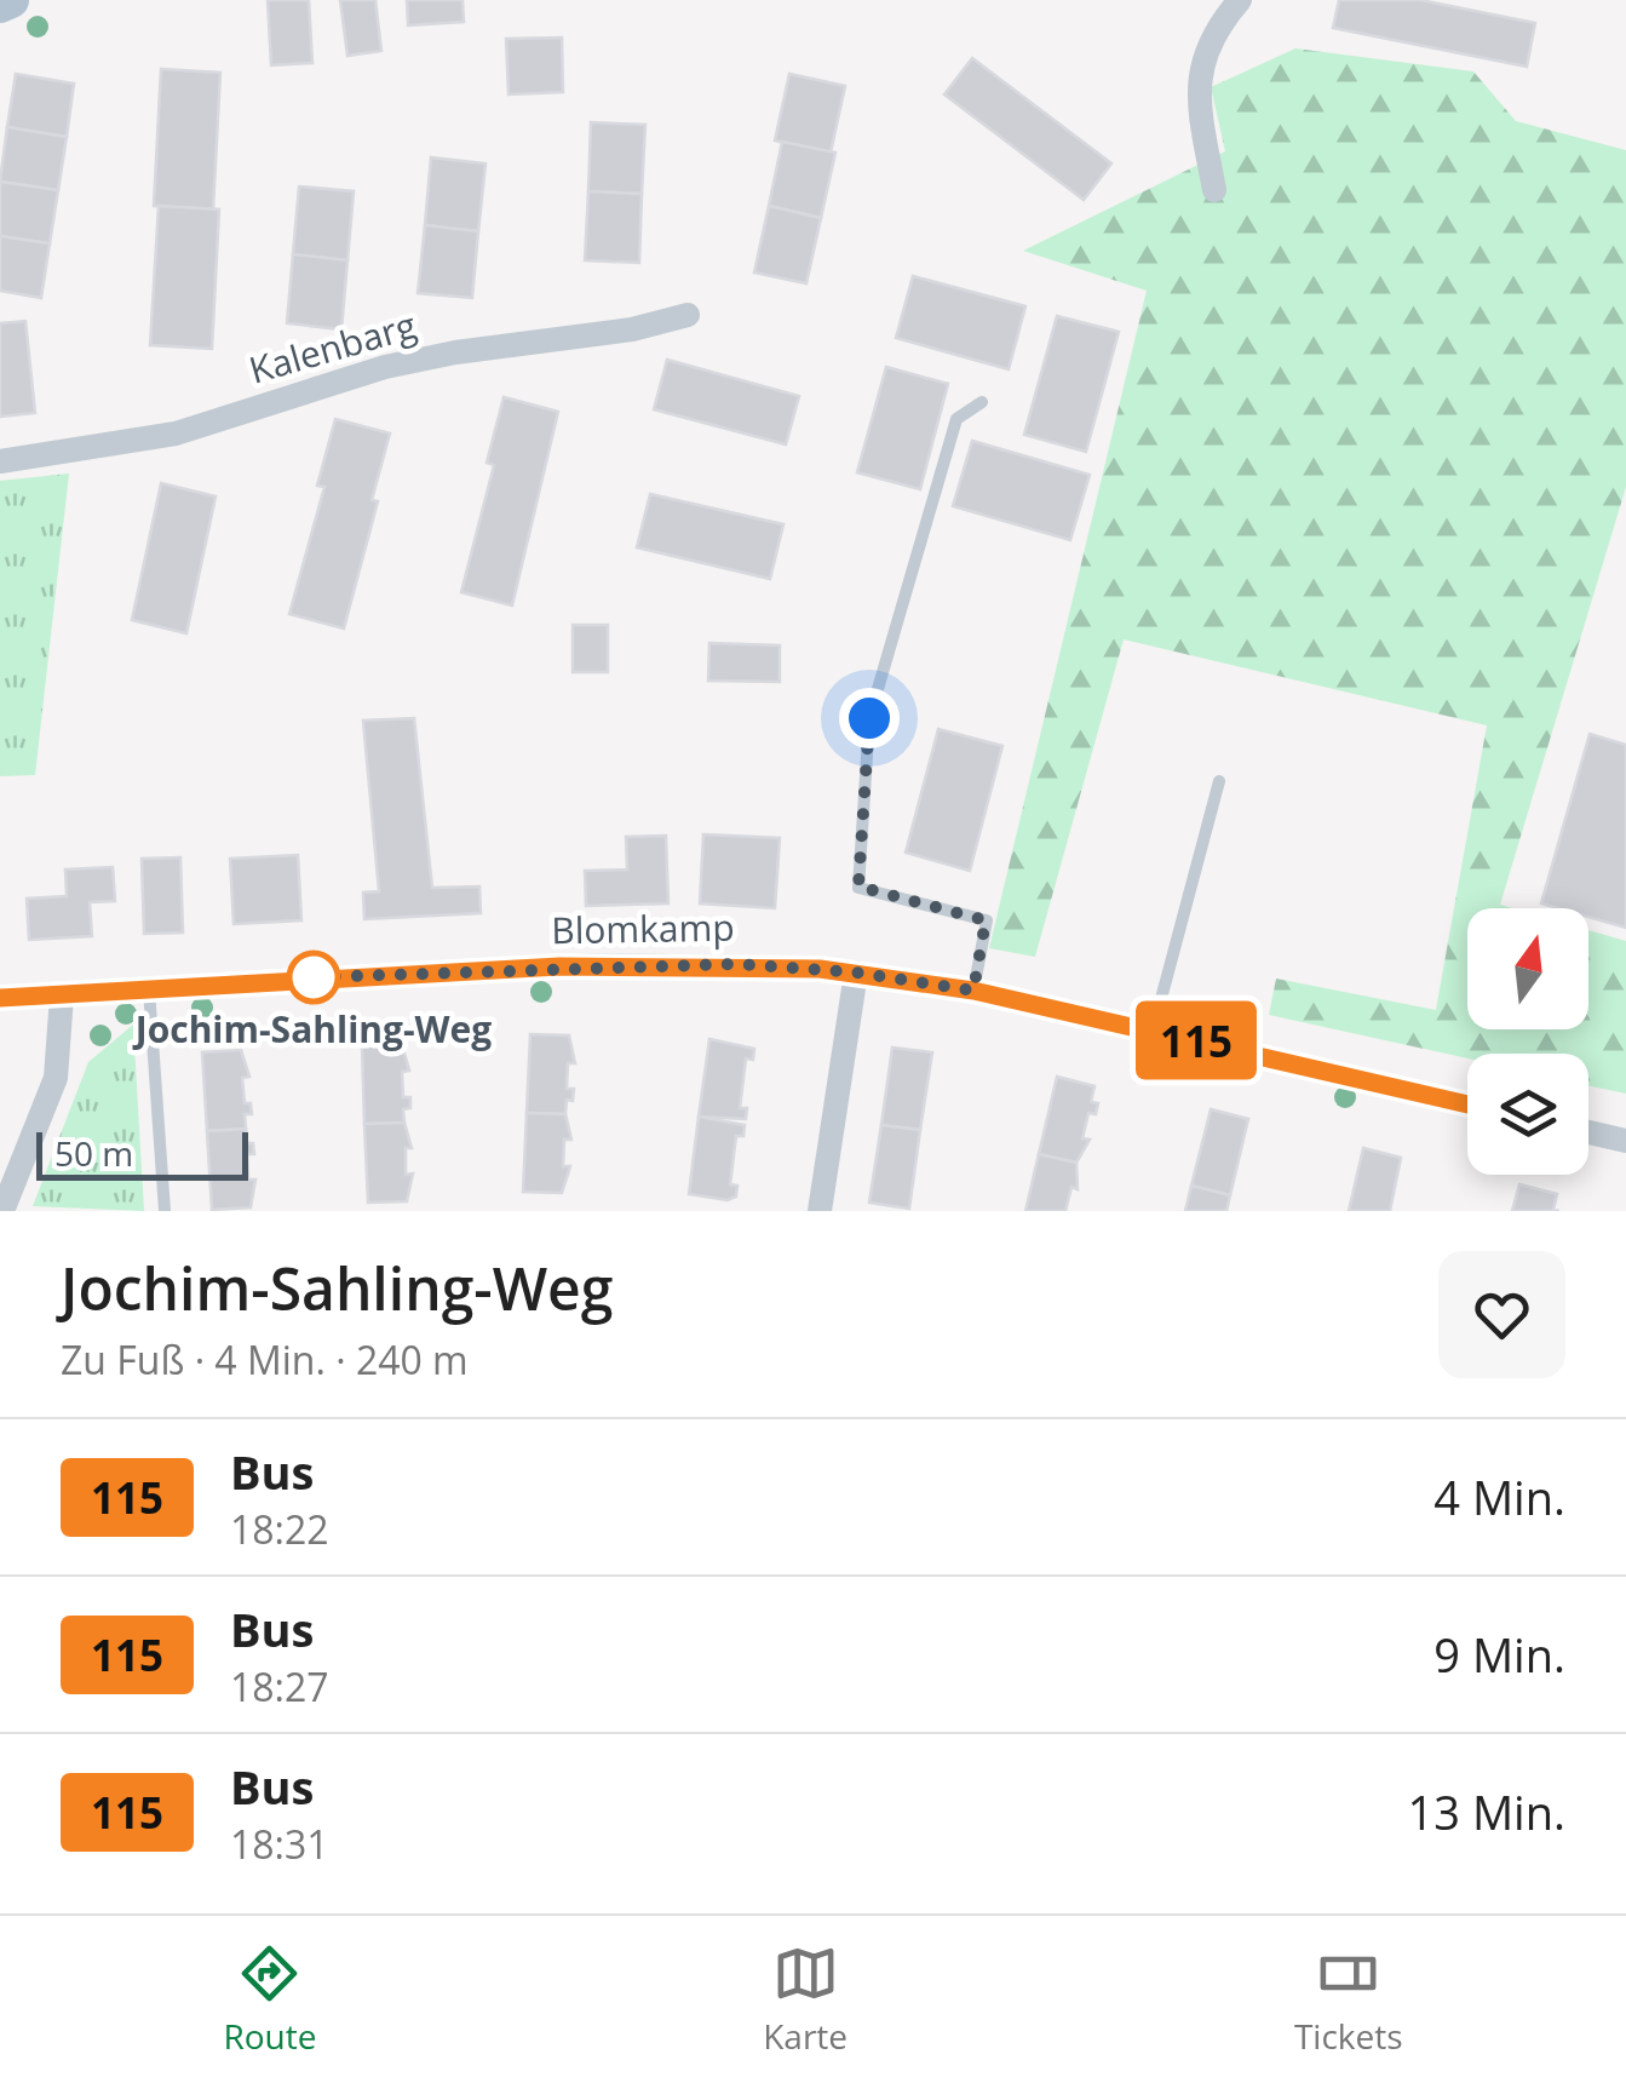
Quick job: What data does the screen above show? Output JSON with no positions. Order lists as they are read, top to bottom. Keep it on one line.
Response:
{"streets":{"street":["Kalenbarg","Blomkamp"]},"places":["Jochim-Sahling-Weg"],"lines":["bus line 115"],"scale_bar":"50 m","north":"top","page":{"on_map":"115","scale":"50 m","heading":["Jochim-Sahling-Weg","Zu Fuß · 4 Min. · 240 m"],"list":[{"mark":"115","name":"Bus","note":"18:22","value":"4 Min."},{"mark":"115","name":"Bus","note":"18:27","value":"9 Min."},{"mark":"115","name":"Bus","note":"18:31","value":"13 Min."}],"tabs":["Route","Karte","Tickets"]}}
